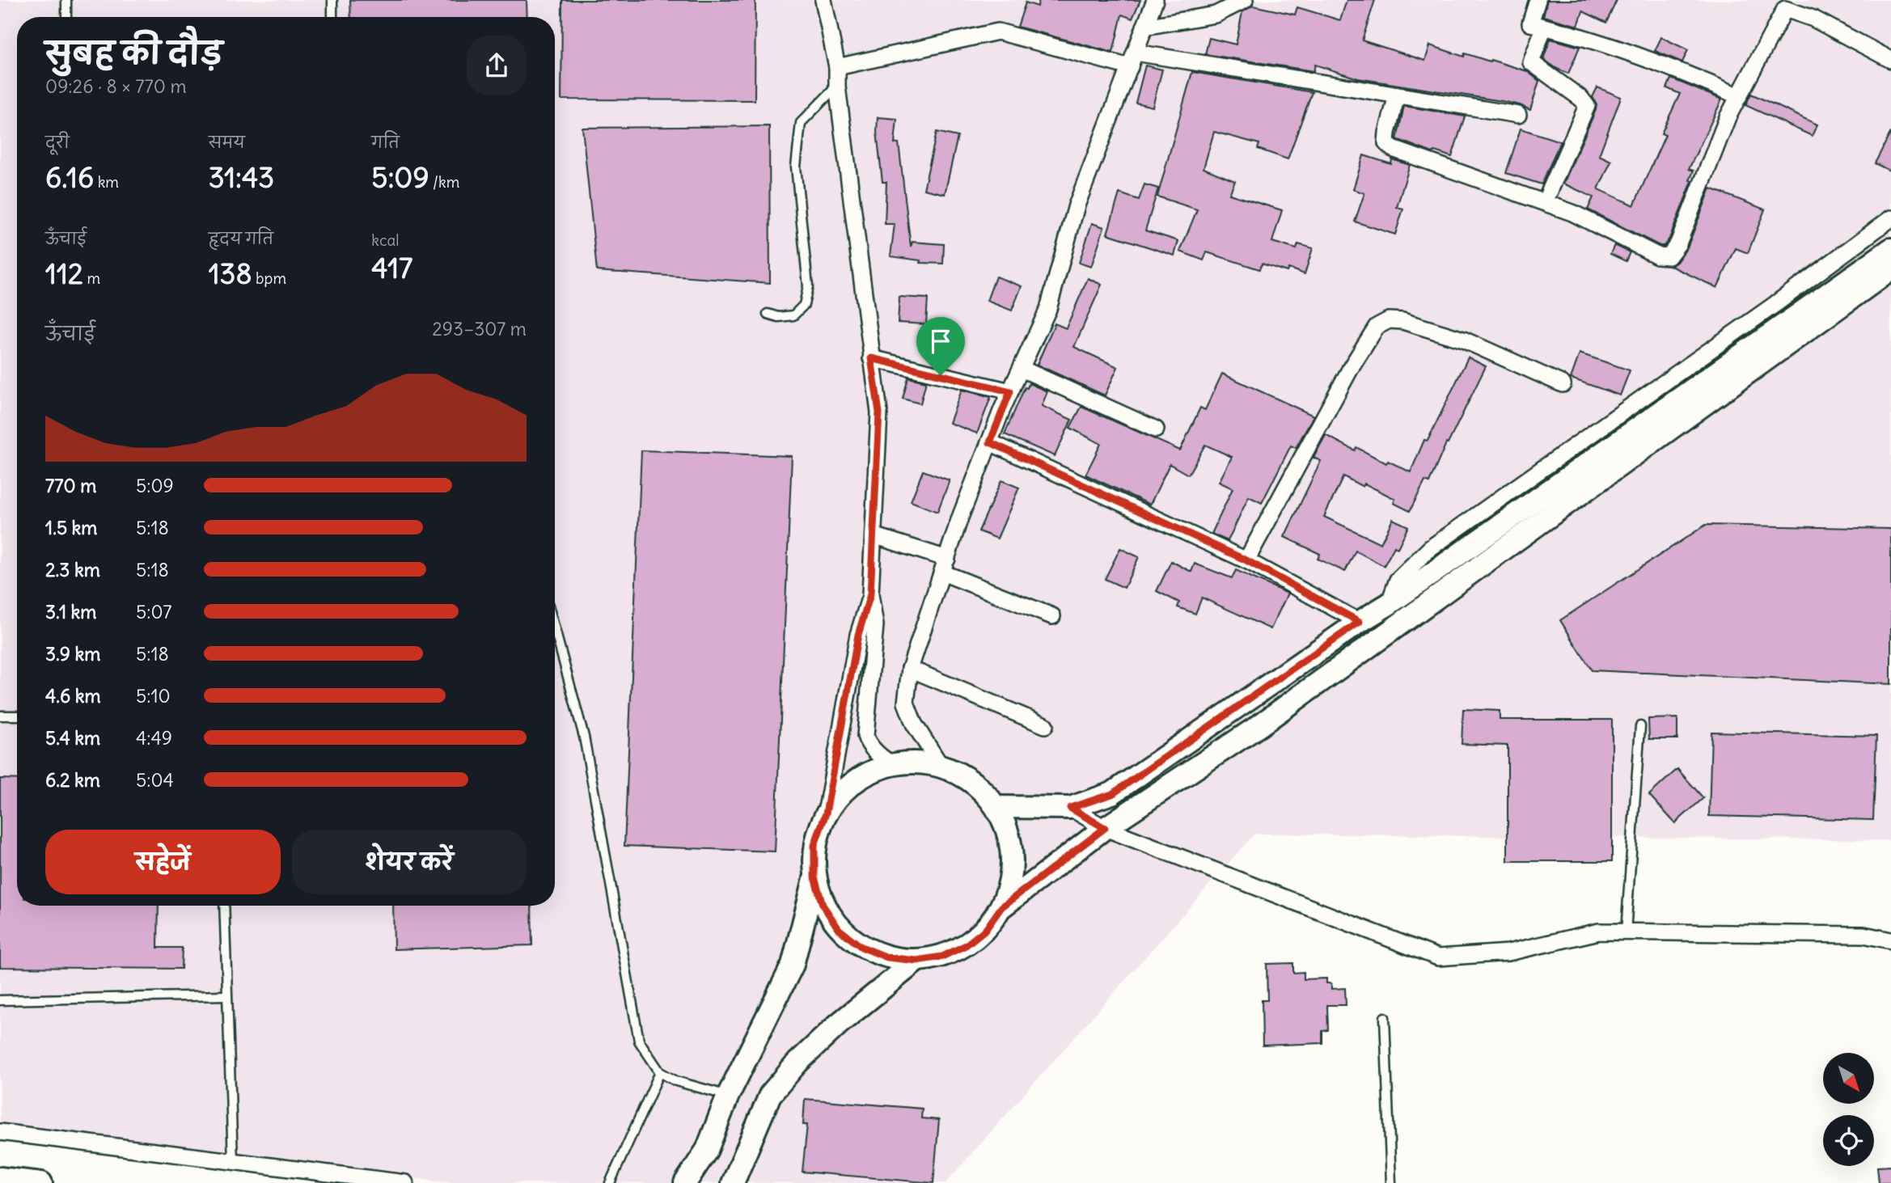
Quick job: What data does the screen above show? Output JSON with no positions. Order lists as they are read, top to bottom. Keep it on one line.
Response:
{"north":"bottom right","page":{"heading":["सुबह की दौड़","09:26 · 8 × 770 m"],"stats":[["दूरी","6.16 km"],["समय","31:43"],["गति","5:09 /km"],["ऊँचाई","112 m"],["हृदय गति","138 bpm"],["kcal","417"]],"chart":["ऊँचाई","293–307 m"],"list":[{"name":"770 m","note":"5:09"},{"name":"1.5 km","note":"5:18"},{"name":"2.3 km","note":"5:18"},{"name":"3.1 km","note":"5:07"},{"name":"3.9 km","note":"5:18"},{"name":"4.6 km","note":"5:10"},{"name":"5.4 km","note":"4:49"},{"name":"6.2 km","note":"5:04"}],"buttons":["सहेजें","शेयर करें"]}}
